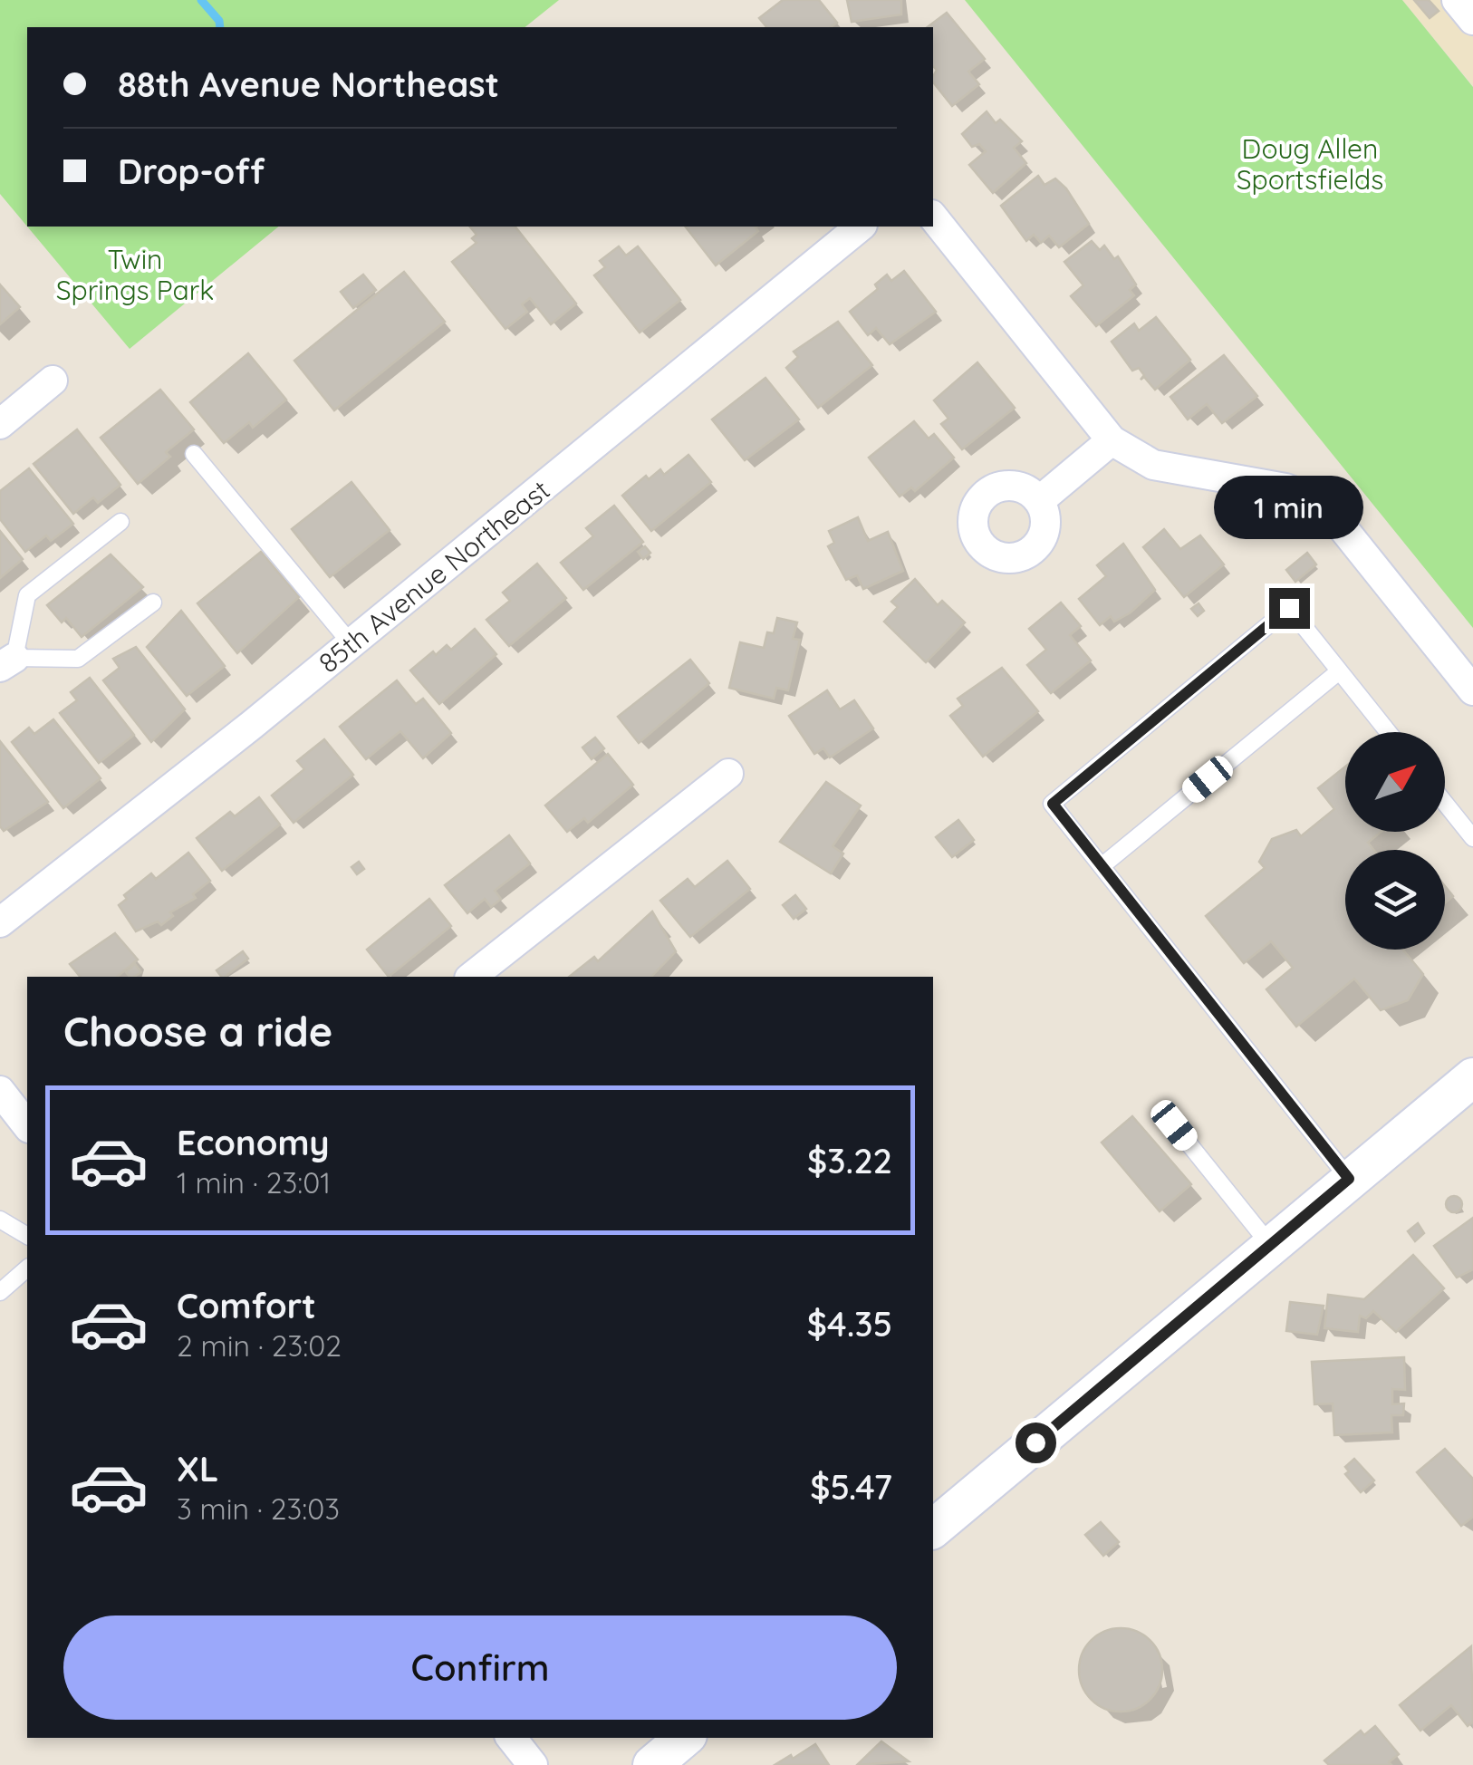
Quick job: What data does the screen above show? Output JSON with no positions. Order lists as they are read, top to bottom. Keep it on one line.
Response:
{"streets":{"street":["85th Avenue Northeast"]},"parks":["Doug Allen Sportsfields","Twin Springs Park"],"north":"top right","page":{"banner":["88th Avenue Northeast","Drop-off"],"bubble":"1 min","heading":"Choose a ride","list":[{"name":"Economy","note":"1 min · 23:01","value":"$3.22"},{"name":"Comfort","note":"2 min · 23:02","value":"$4.35"},{"name":"XL","note":"3 min · 23:03","value":"$5.47"}],"buttons":"Confirm"}}
